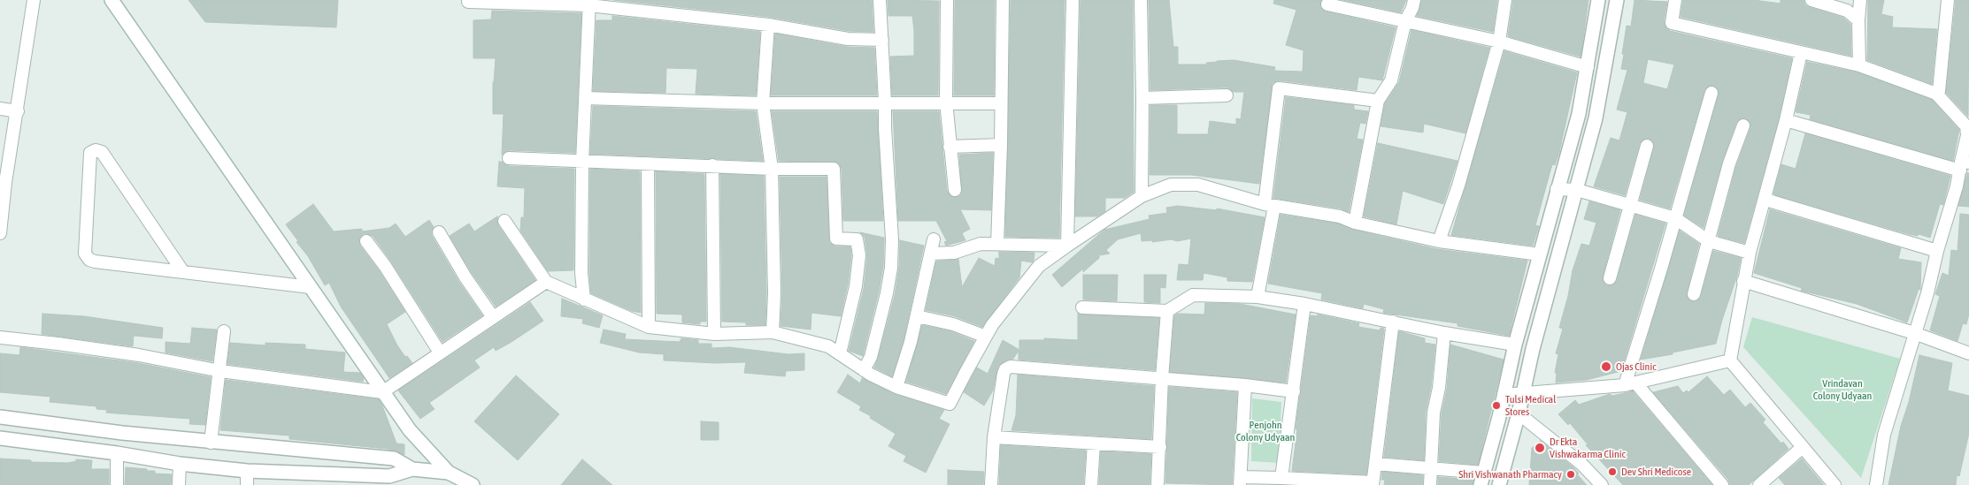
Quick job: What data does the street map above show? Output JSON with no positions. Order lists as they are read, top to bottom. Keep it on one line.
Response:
{"parks":["Vrindavan Colony Udyaan","Penjohn Colony Udyaan"],"places":["Ojas Clinic","Tulsi Medical Stores","Dr Ekta Vishwakarma Clinic","Dev Shri Medicose","Shri Vishwanath Pharmacy"]}
